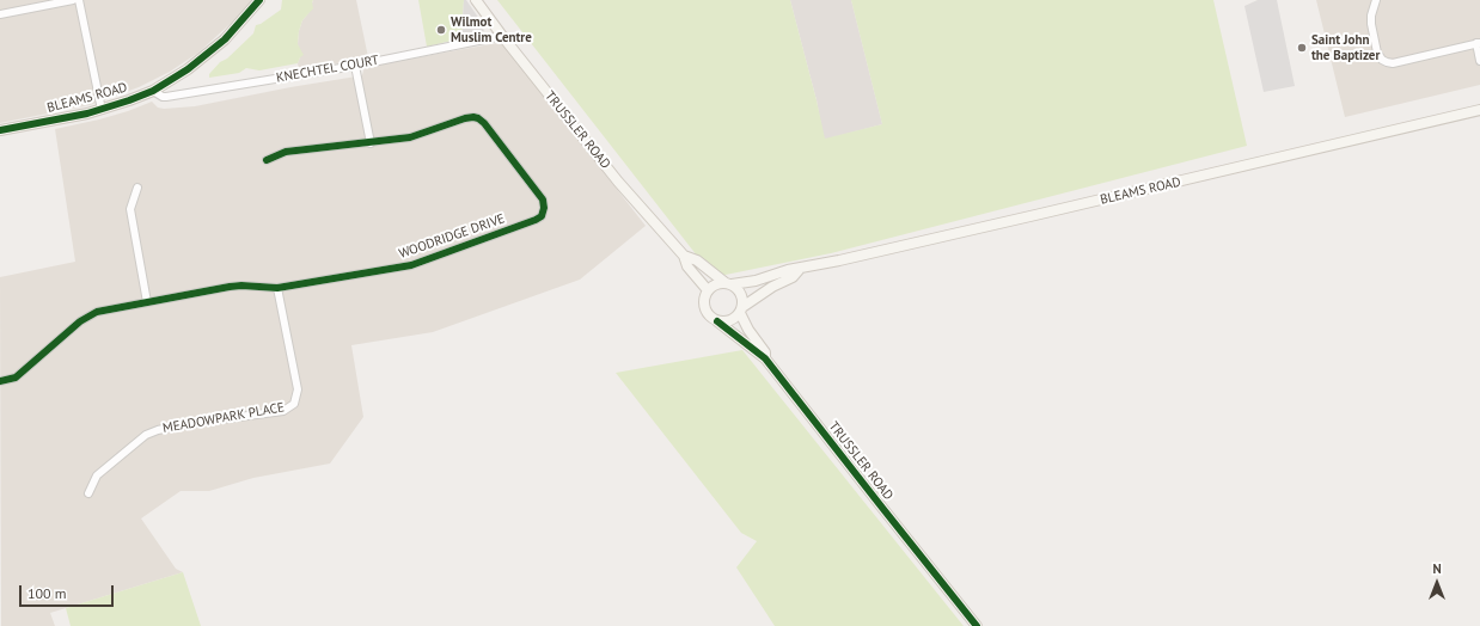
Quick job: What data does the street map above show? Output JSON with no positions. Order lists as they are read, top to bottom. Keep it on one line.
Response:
{"streets":{"main road":["BLEAMS ROAD","TRUSSLER ROAD"],"street":["KNECHTEL COURT","WOODRIDGE DRIVE","MEADOWPARK PLACE"]},"crossings":[["KNECHTEL COURT","BLEAMS ROAD"],["KNECHTEL COURT","TRUSSLER ROAD"],["BLEAMS ROAD","TRUSSLER ROAD"],["WOODRIDGE DRIVE","MEADOWPARK PLACE"]],"places":["Wilmot Muslim Centre","Saint John the Baptizer"],"scale_bar":"100 m","north":"top"}
